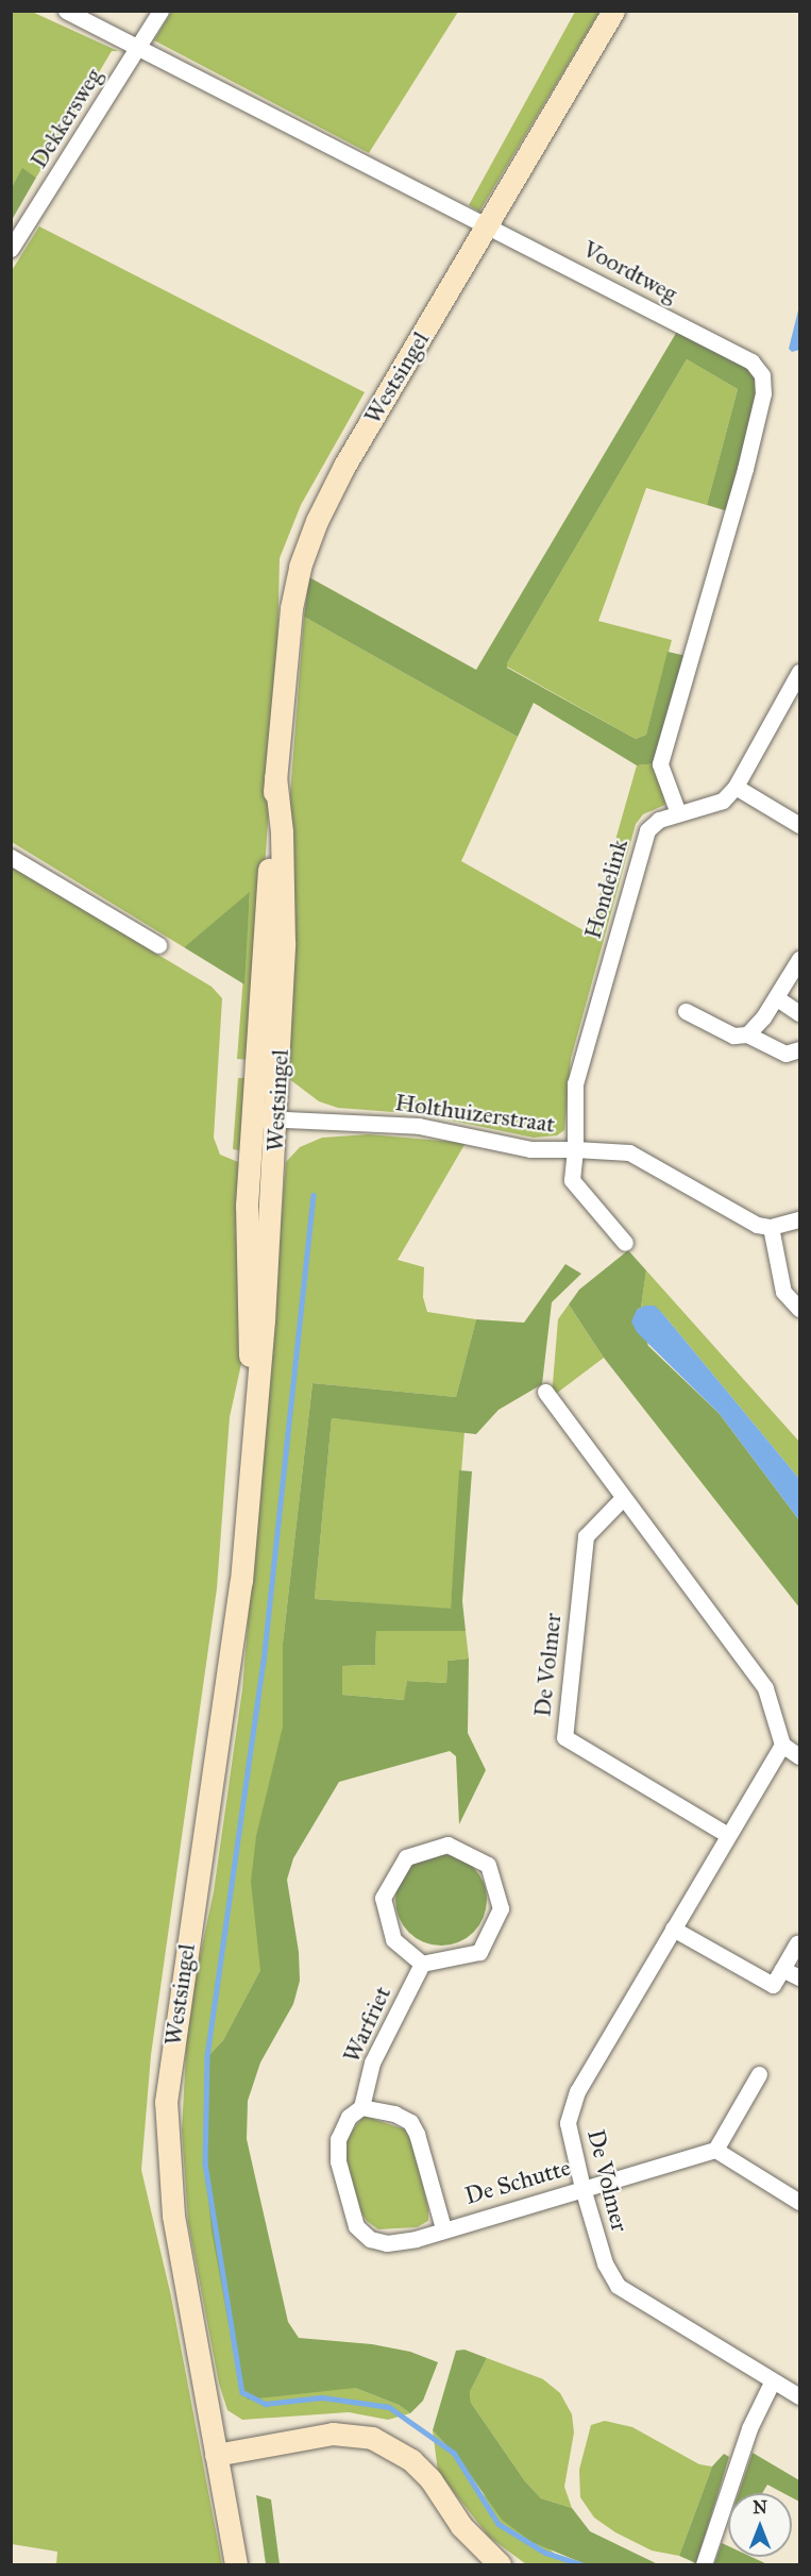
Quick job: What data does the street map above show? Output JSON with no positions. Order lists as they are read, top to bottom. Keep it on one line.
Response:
{"streets":{"main road":["Westsingel"],"street":["Dekkersweg","Voordtweg","Hondelink","Holthuizerstraat","De Volmer","Warfriet","De Schutte"]},"crossings":[["Dekkersweg","Voordtweg"],["Voordtweg","Westsingel"],["Voordtweg","Hondelink"],["Westsingel","Holthuizerstraat"],["Hondelink","Holthuizerstraat"],["De Volmer","De Schutte"],["Warfriet","De Schutte"]],"north":"top"}
